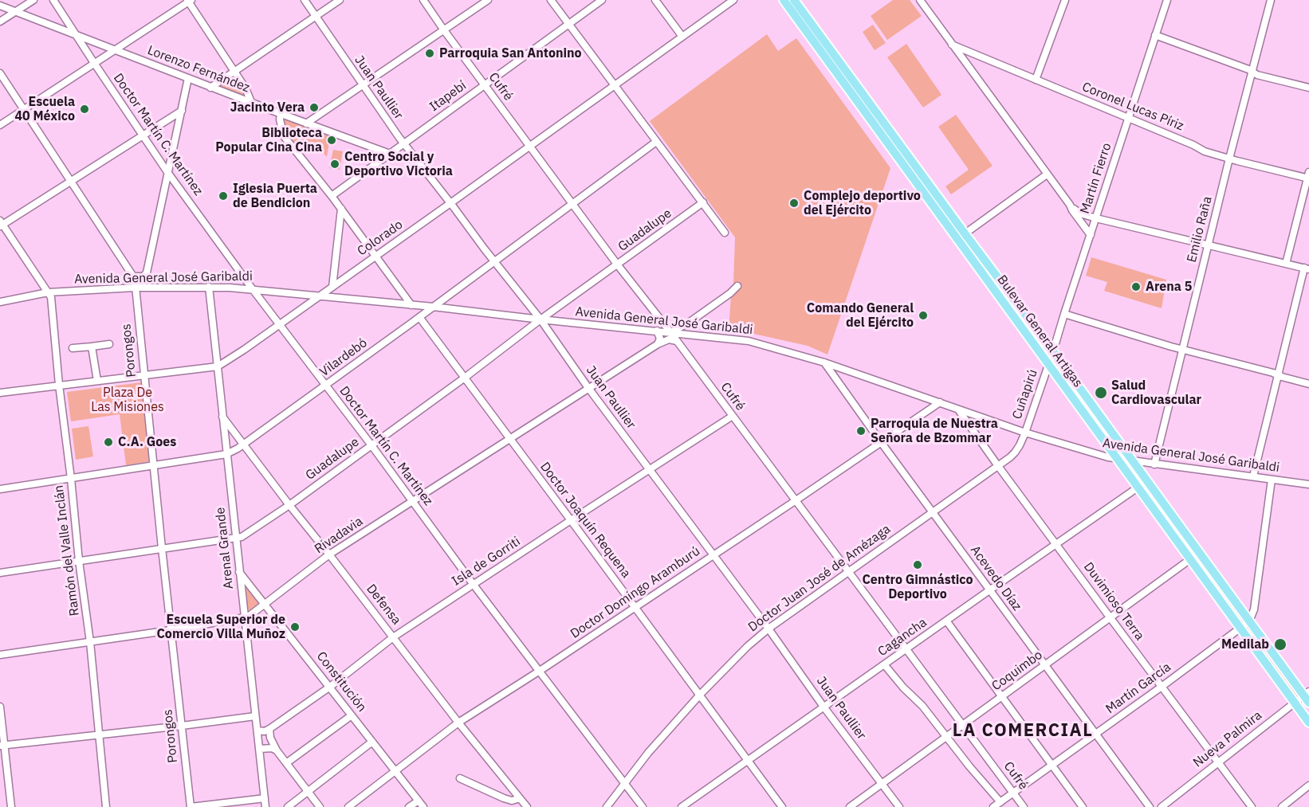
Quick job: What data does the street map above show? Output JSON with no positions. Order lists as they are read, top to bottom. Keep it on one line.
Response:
{"streets":{"main road":["Bulevar General Artigas"],"street":["Lorenzo Fernández","Cufré","Juan Paullier","Itapebí","Coronel Lucas Píriz","Doctor Martín C. Martínez","Martín Fierro","Emilio Raña","Guadalupe","Colorado","Avenida General José Garibaldi","Porongos","Vilardebó","Cuñapirú","Doctor Joaquín Requena","Rivadavia","Arenal Grande","Ramón del Valle Inclán","Isla de Gorriti","Doctor Juan José de Amézaga","Acevedo Díaz","Doctor Domingo Aramburú","Duvimioso Terra","Defensa","Cagancha","Coquimbo","Constitución","Martín García","Nueva Palmira"]},"crossings":[["Lorenzo Fernández","Itapebí"],["Lorenzo Fernández","Doctor Martín C. Martínez"],["Cufré","Itapebí"],["Cufré","Guadalupe"],["Cufré","Colorado"],["Cufré","Avenida General José Garibaldi"],["Cufré","Vilardebó"],["Cufré","Rivadavia"],["Cufré","Isla de Gorriti"],["Cufré","Doctor Juan José de Amézaga"],["Cufré","Doctor Domingo Aramburú"],["Cufré","Cagancha"],["Cufré","Coquimbo"],["Cufré","Martín García"],["Juan Paullier","Itapebí"],["Juan Paullier","Guadalupe"],["Juan Paullier","Colorado"],["Juan Paullier","Avenida General José Garibaldi"],["Juan Paullier","Vilardebó"],["Juan Paullier","Rivadavia"],["Juan Paullier","Isla de Gorriti"],["Juan Paullier","Doctor Juan José de Amézaga"],["Juan Paullier","Doctor Domingo Aramburú"],["Juan Paullier","Cagancha"],["Juan Paullier","Coquimbo"],["Coronel Lucas Píriz","Martín Fierro"],["Coronel Lucas Píriz","Emilio Raña"],["Doctor Martín C. Martínez","Guadalupe"],["Doctor Martín C. Martínez","Colorado"],["Doctor Martín C. Martínez","Avenida General José Garibaldi"],["Doctor Martín C. Martínez","Vilardebó"],["Doctor Martín C. Martínez","Rivadavia"],["Doctor Martín C. Martínez","Isla de Gorriti"],["Doctor Martín C. Martínez","Doctor Juan José de Amézaga"],["Doctor Martín C. Martínez","Doctor Domingo Aramburú"],["Martín Fierro","Bulevar General Artigas"],["Martín Fierro","Cuñapirú"],["Emilio Raña","Avenida General José Garibaldi"],["Guadalupe","Avenida General José Garibaldi"],["Guadalupe","Porongos"],["Guadalupe","Doctor Joaquín Requena"],["Guadalupe","Arenal Grande"],["Guadalupe","Ramón del Valle Inclán"],["Guadalupe","Defensa"],["Colorado","Avenida General José Garibaldi"],["Colorado","Porongos"],["Colorado","Arenal Grande"],["Colorado","Ramón del Valle Inclán"],["Avenida General José Garibaldi","Bulevar General Artigas"],["Avenida General José Garibaldi","Porongos"],["Avenida General José Garibaldi","Vilardebó"],["Avenida General José Garibaldi","Cuñapirú"],["Avenida General José Garibaldi","Arenal Grande"],["Avenida General José Garibaldi","Ramón del Valle Inclán"],["Avenida General José Garibaldi","Doctor Juan José de Amézaga"],["Avenida General José Garibaldi","Acevedo Díaz"],["Avenida General José Garibaldi","Doctor Domingo Aramburú"],["Avenida General José Garibaldi","Duvimioso Terra"],["Bulevar General Artigas","Cuñapirú"],["Bulevar General Artigas","Cagancha"],["Bulevar General Artigas","Coquimbo"],["Bulevar General Artigas","Martín García"],["Bulevar General Artigas","Nueva Palmira"],["Porongos","Vilardebó"],["Porongos","Rivadavia"],["Vilardebó","Doctor Joaquín Requena"],["Vilardebó","Arenal Grande"],["Vilardebó","Ramón del Valle Inclán"],["Vilardebó","Defensa"],["Cuñapirú","Doctor Juan José de Amézaga"],["Doctor Joaquín Requena","Rivadavia"],["Doctor Joaquín Requena","Isla de Gorriti"],["Doctor Joaquín Requena","Doctor Juan José de Amézaga"],["Doctor Joaquín Requena","Doctor Domingo Aramburú"],["Doctor Joaquín Requena","Cagancha"],["Rivadavia","Arenal Grande"],["Rivadavia","Ramón del Valle Inclán"],["Rivadavia","Defensa"],["Rivadavia","Constitución"],["Arenal Grande","Isla de Gorriti"],["Arenal Grande","Defensa"],["Arenal Grande","Constitución"],["Isla de Gorriti","Defensa"],["Isla de Gorriti","Constitución"],["Doctor Juan José de Amézaga","Acevedo Díaz"],["Doctor Juan José de Amézaga","Duvimioso Terra"],["Acevedo Díaz","Doctor Domingo Aramburú"],["Acevedo Díaz","Cagancha"],["Acevedo Díaz","Coquimbo"],["Acevedo Díaz","Martín García"],["Doctor Domingo Aramburú","Defensa"],["Doctor Domingo Aramburú","Constitución"],["Duvimioso Terra","Cagancha"],["Duvimioso Terra","Coquimbo"],["Duvimioso Terra","Martín García"],["Duvimioso Terra","Nueva Palmira"]],"districts":["LA COMERCIAL"],"parks":["Plaza De Las Misiones"],"places":["Parroquia San Antonino","Jacinto Vera","Escuela 40 México","Biblioteca Popular Cina Cina","Centro Social y Deportivo Victoria","Iglesia Puerta de Bendicion","Complejo deportivo del Ejército","Arena 5","Comando General del Ejército","Salud Cardiovascular","Parroquia de Nuestra Señora de Bzommar","C.A. Goes","Centro Gimnástico Deportivo","Escuela Superior de Comercio Villa Muñoz","Medilab"]}
